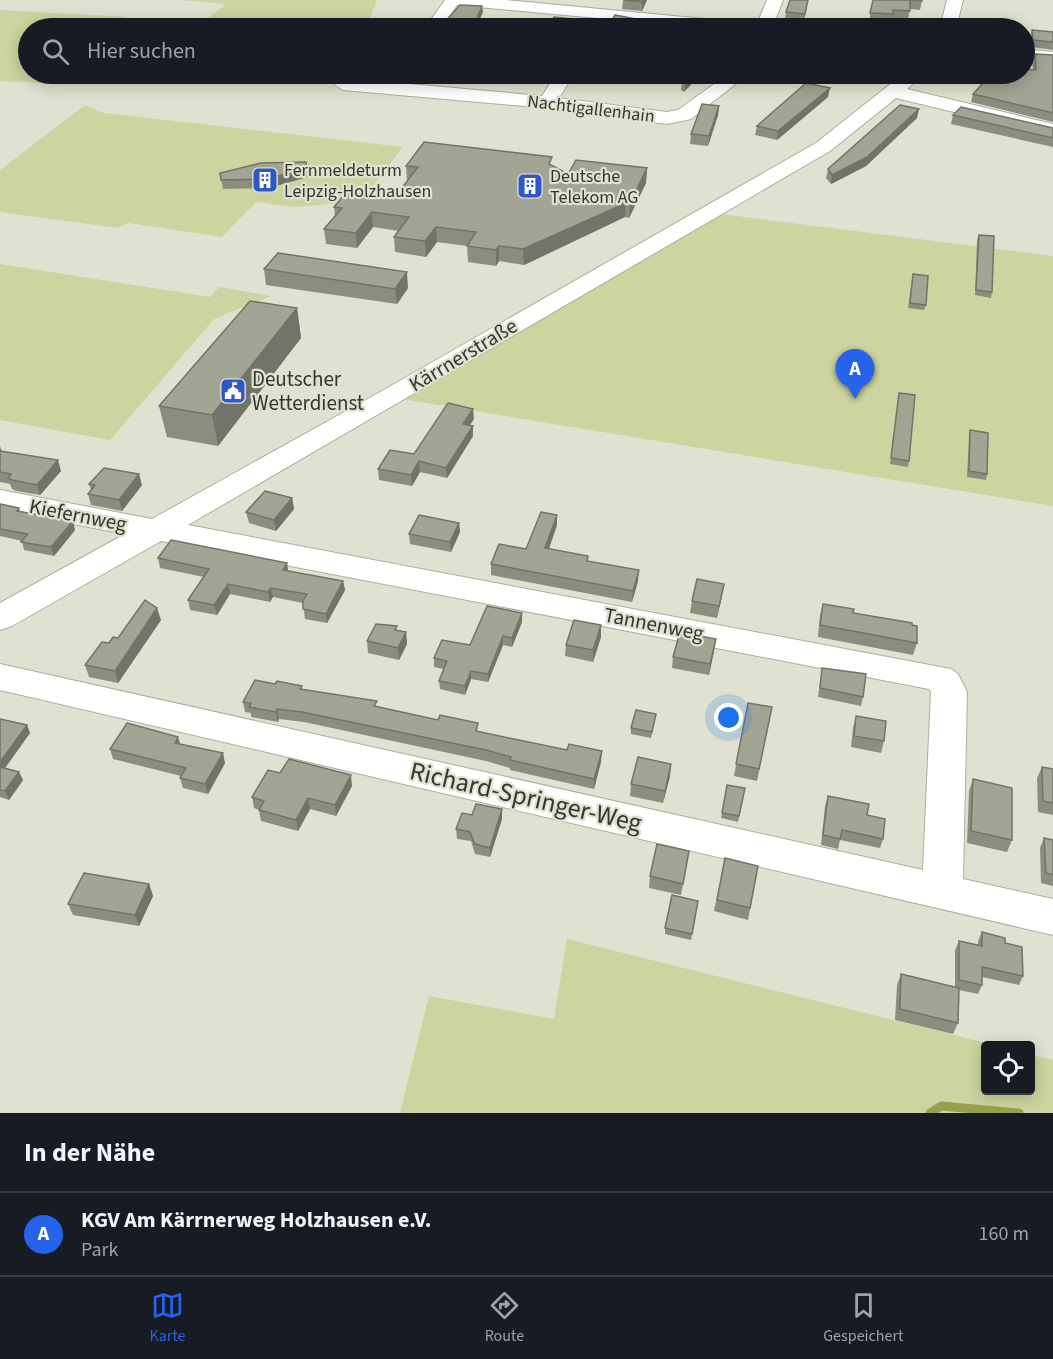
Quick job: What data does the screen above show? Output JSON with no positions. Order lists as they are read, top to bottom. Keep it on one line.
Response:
{"streets":{"street":["Nachtigallenhain","Kärrnerstraße","Kiefernweg","Tannenweg","Richard-Springer-Weg"]},"crossings":[["Kärrnerstraße","Kiefernweg"],["Kärrnerstraße","Tannenweg"],["Kiefernweg","Tannenweg"],["Tannenweg","Richard-Springer-Weg"]],"places":{"building":["Fernmeldeturm Leipzig-Holzhausen","Deutsche Telekom AG"],"public building":["Deutscher Wetterdienst"]},"page":{"search":"Hier suchen","pins":"A","heading":"In der Nähe","list":[{"mark":"A","name":"KGV Am Kärrnerweg Holzhausen e.V.","note":"Park","value":"160 m"}],"nav":["Karte","Route","Gespeichert"]}}
